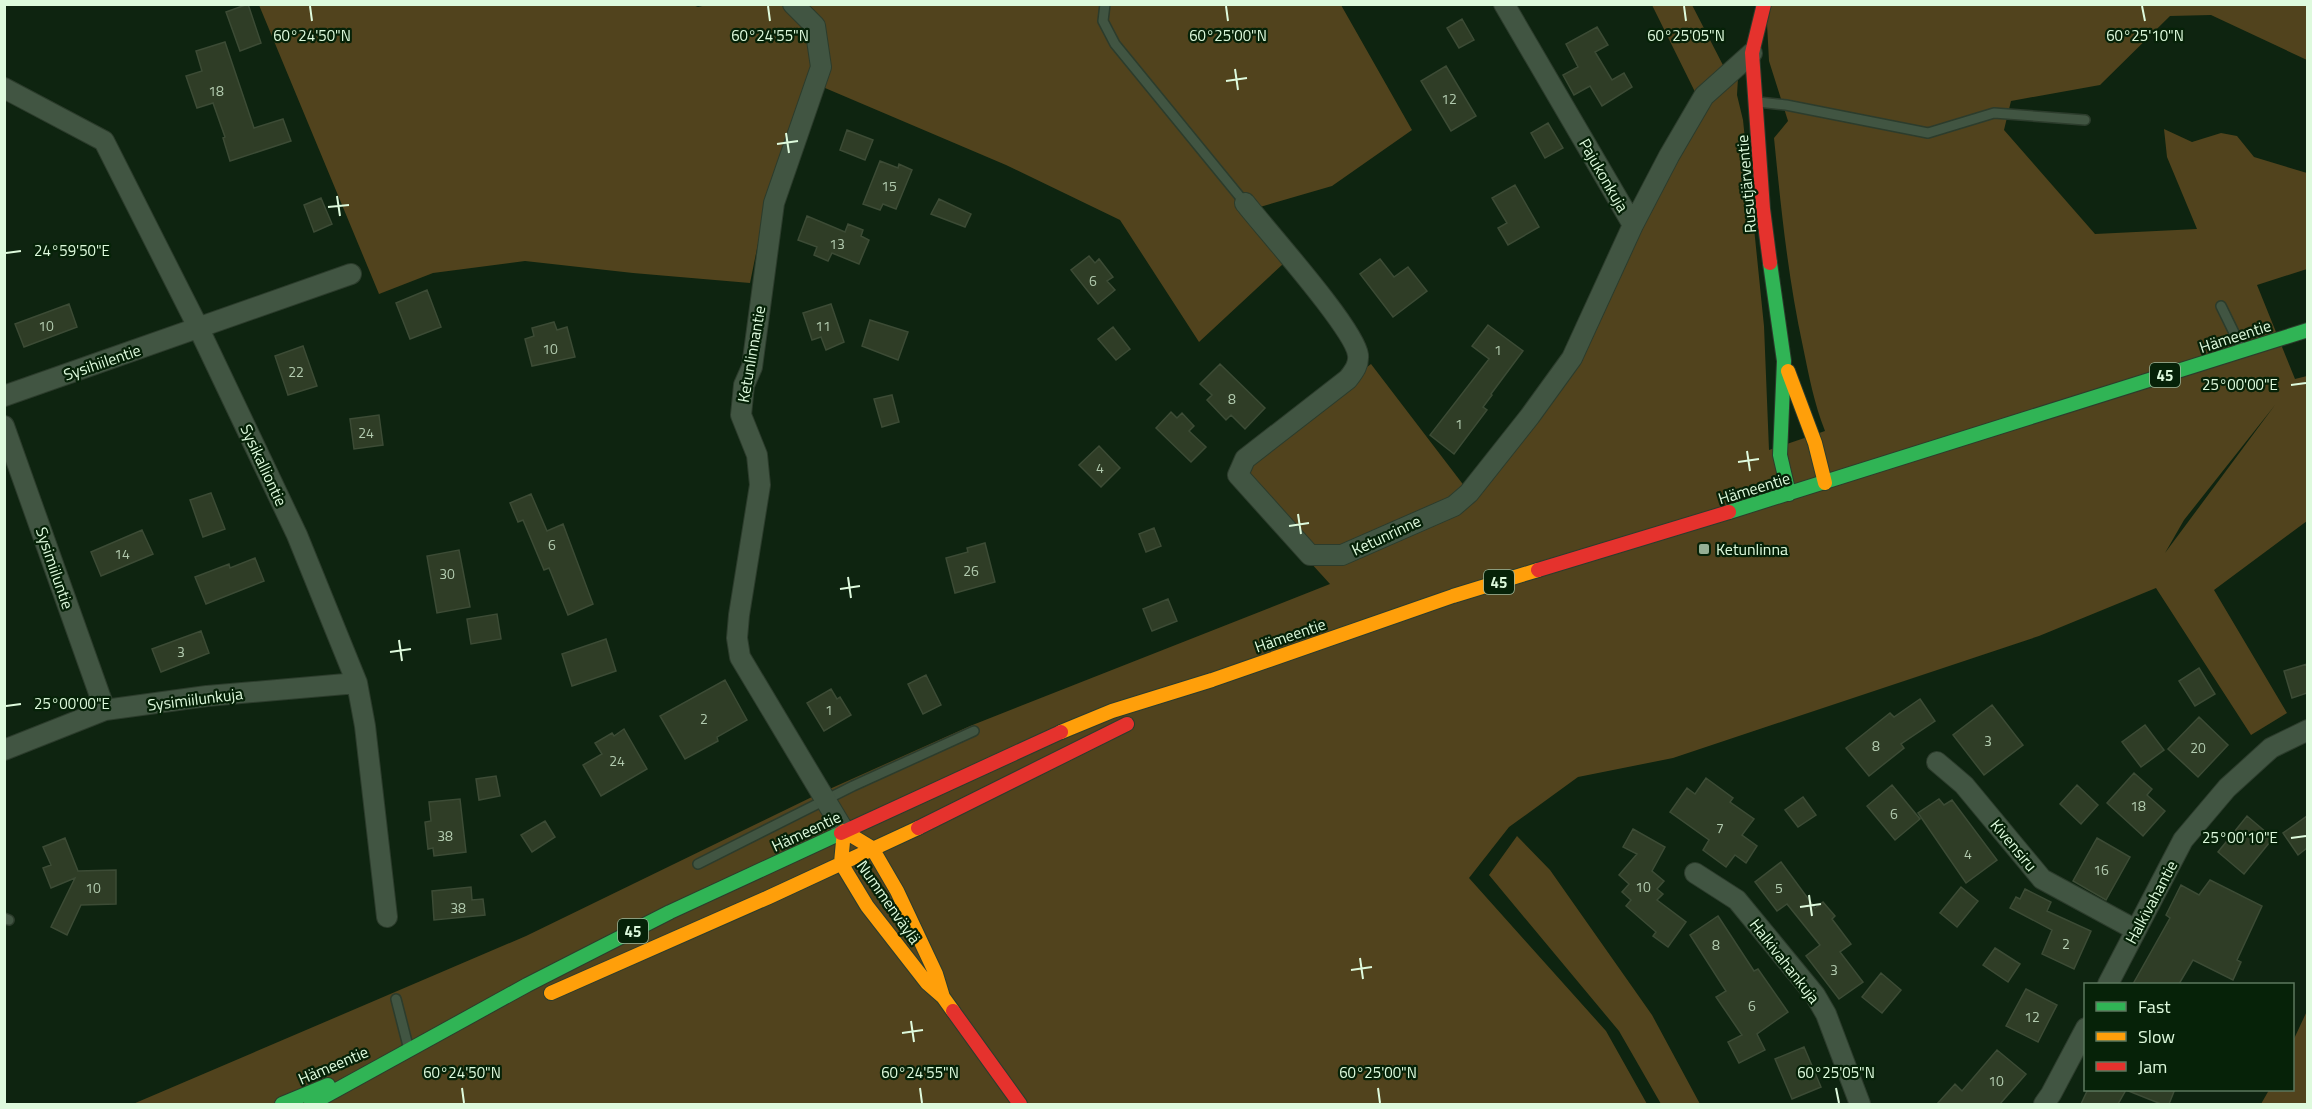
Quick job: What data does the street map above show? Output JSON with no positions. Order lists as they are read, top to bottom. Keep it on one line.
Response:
{"streets":{"main road":["Rusutjärventie","Hämeentie","45","Nummenväylä"],"street":["Pajukonkuja","Ketunlinnantie","Sysihiilentie","Sysikalliontie","Ketunrinne","Sysimiiluntie","Sysimiilunkuja","Kivensiru","Halkivahantie","Halkivahankuja"]},"crossings":[["Pajukonkuja","Rusutjärventie"],["Pajukonkuja","Ketunrinne"],["Rusutjärventie","Hämeentie"],["Hämeentie","Ketunlinnantie"],["Hämeentie","Nummenväylä"],["Ketunlinnantie","Nummenväylä"],["Sysihiilentie","Sysikalliontie"],["Sysikalliontie","Sysimiilunkuja"],["Sysimiiluntie","Sysimiilunkuja"],["Kivensiru","Halkivahantie"]],"places":{"transit":["Ketunlinna"]},"house_numbers":["18","12","15","13","6","10","11","10","1","22","8","1","24","4","6","14","26","30","3","1","2","3","8","20","24","18","6","7","38","4","16","10","10","5","38","2","8","3","6","12","10"],"legend":["Fast","Slow","Jam"],"coordinates":["60°24'50\"N","60°24'55\"N","60°25'00\"N","60°25'05\"N","60°25'10\"N","24°59'50\"E","25°00'00\"E","25°00'10\"E"]}
